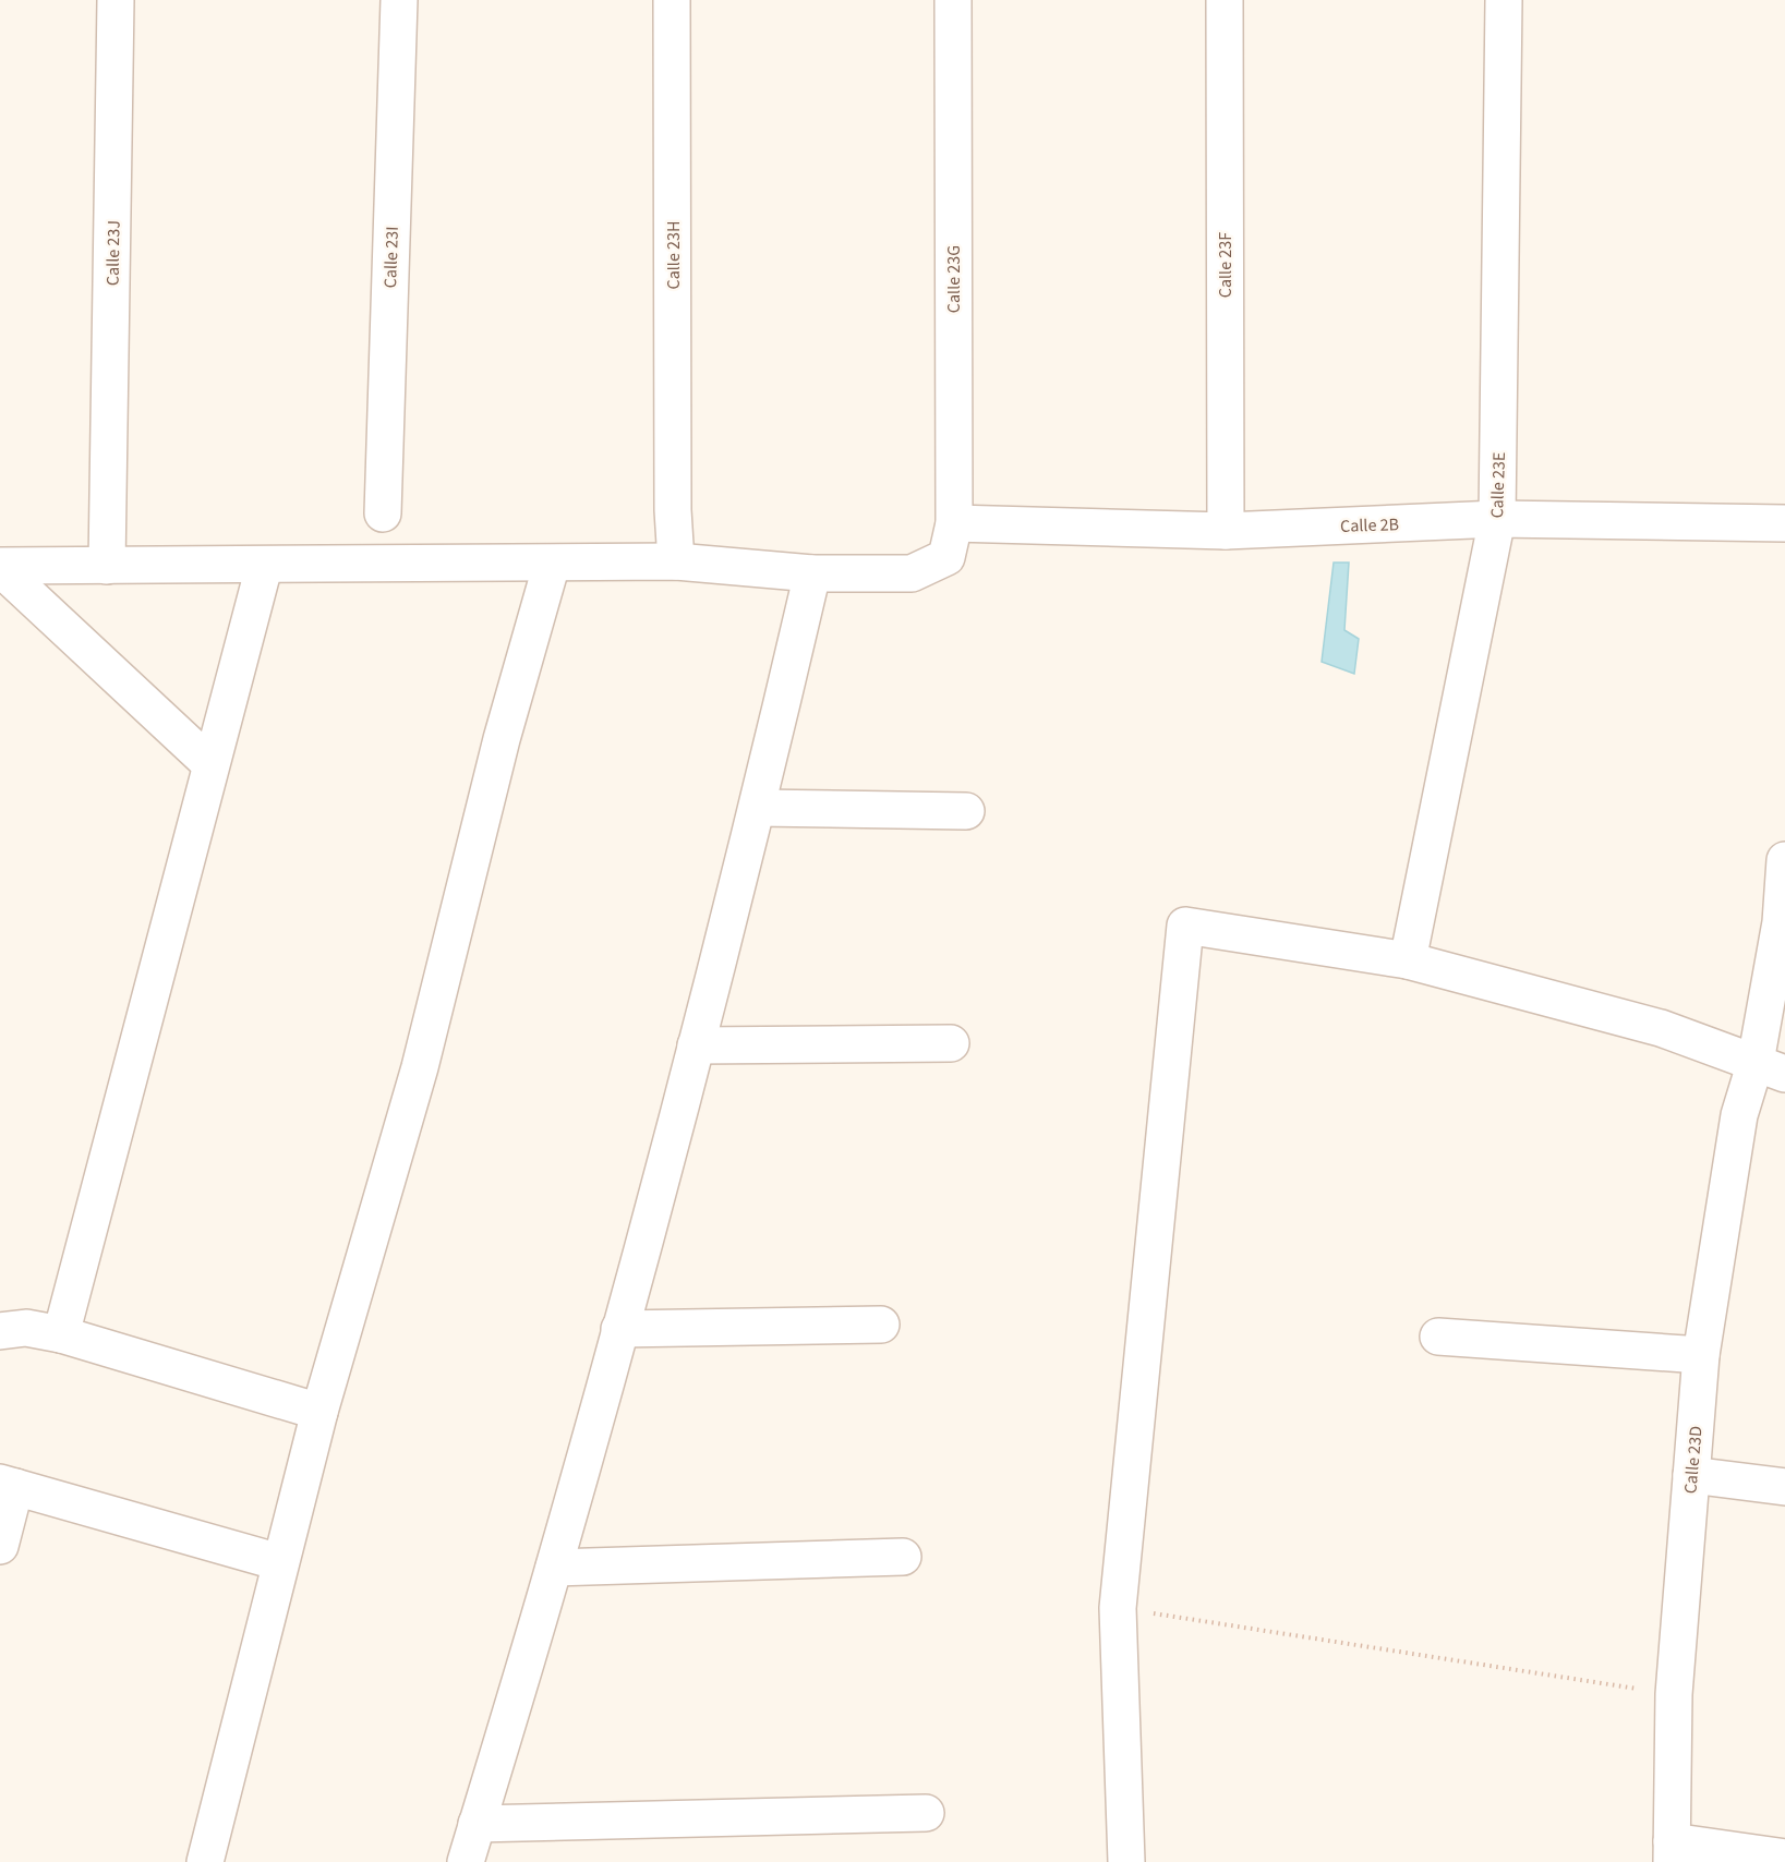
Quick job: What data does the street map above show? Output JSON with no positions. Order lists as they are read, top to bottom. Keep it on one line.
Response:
{"streets":{"street":["Calle 23J","Calle 23H","Calle 23I","Calle 23F","Calle 23G","Calle 23E","Calle 2B","Calle 23D"]},"crossings":[["Calle 23F","Calle 2B"],["Calle 23G","Calle 2B"],["Calle 23E","Calle 2B"]]}
